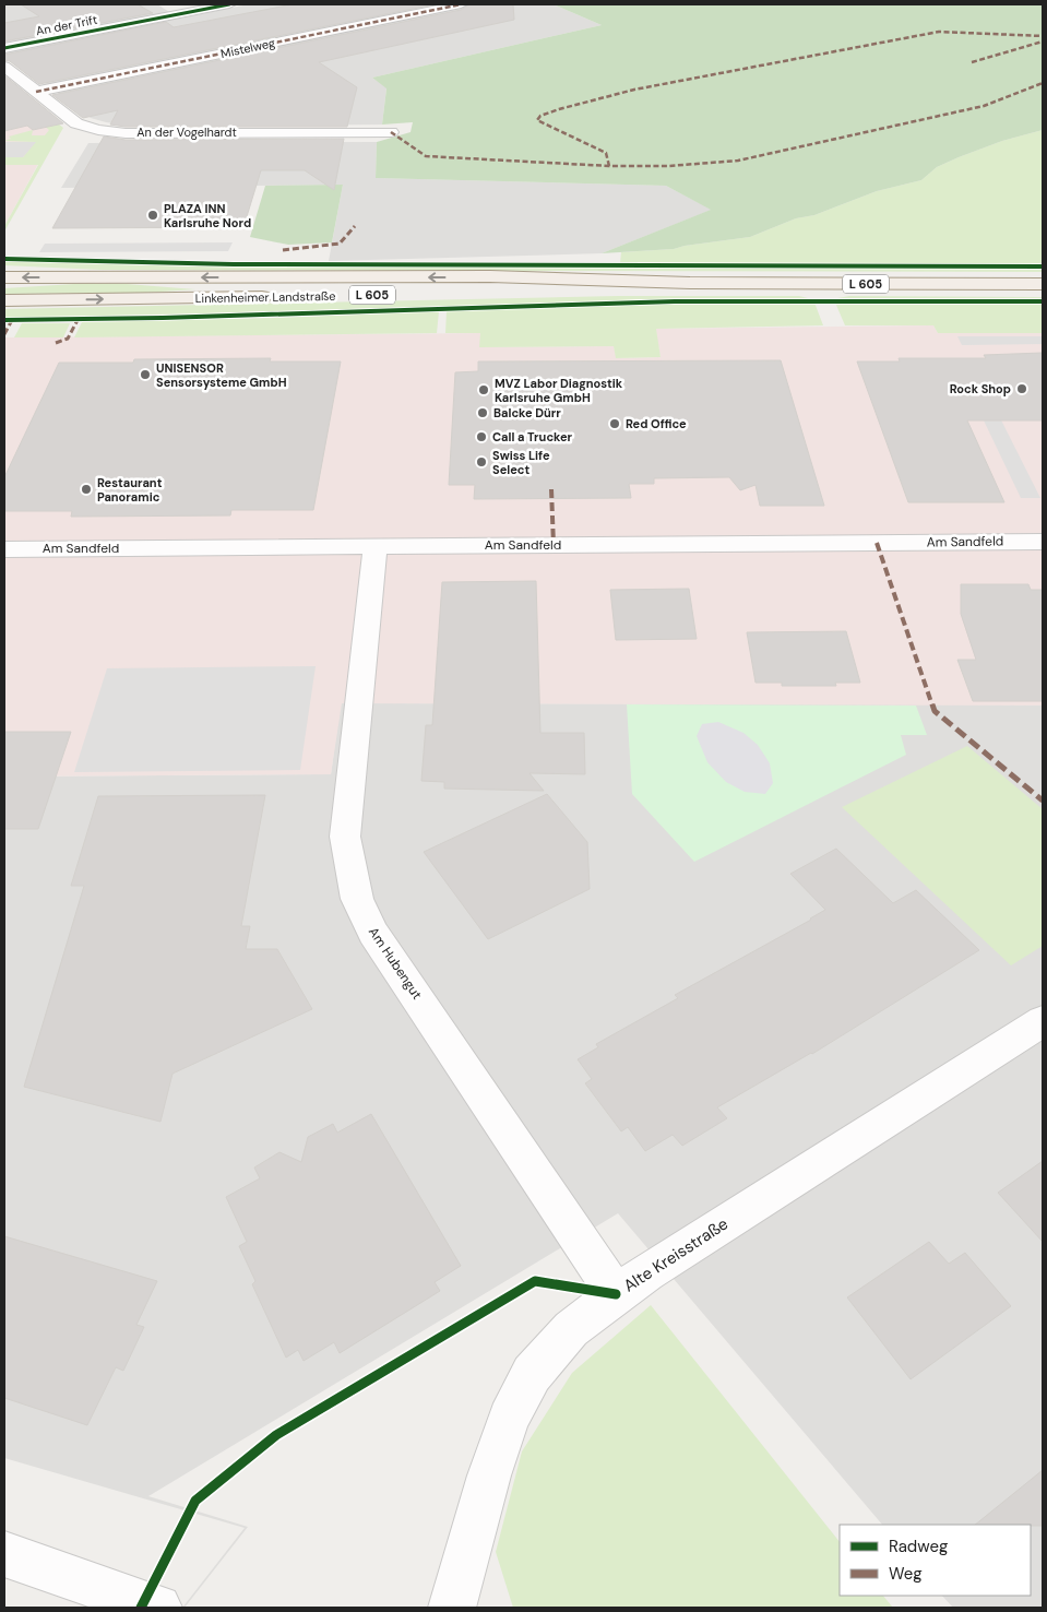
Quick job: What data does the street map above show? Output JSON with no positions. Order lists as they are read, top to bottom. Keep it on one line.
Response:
{"streets":{"main road":["L 605","Linkenheimer Landstraße"],"street":["An der Trift","Mistelweg","An der Vogelhardt","Am Sandfeld","Am Hubengut","Alte Kreisstraße"]},"crossings":[["Mistelweg","An der Vogelhardt"],["Am Sandfeld","Am Hubengut"],["Am Hubengut","Alte Kreisstraße"]],"places":["PLAZA INN Karlsruhe Nord","UNISENSOR Sensorsysteme GmbH","Rock Shop","MVZ Labor Diagnostik Karlsruhe GmbH","Balcke Dürr","Red Office","Call a Trucker","Swiss Life Select","Restaurant Panoramic"],"legend":["Radweg","Weg"]}
